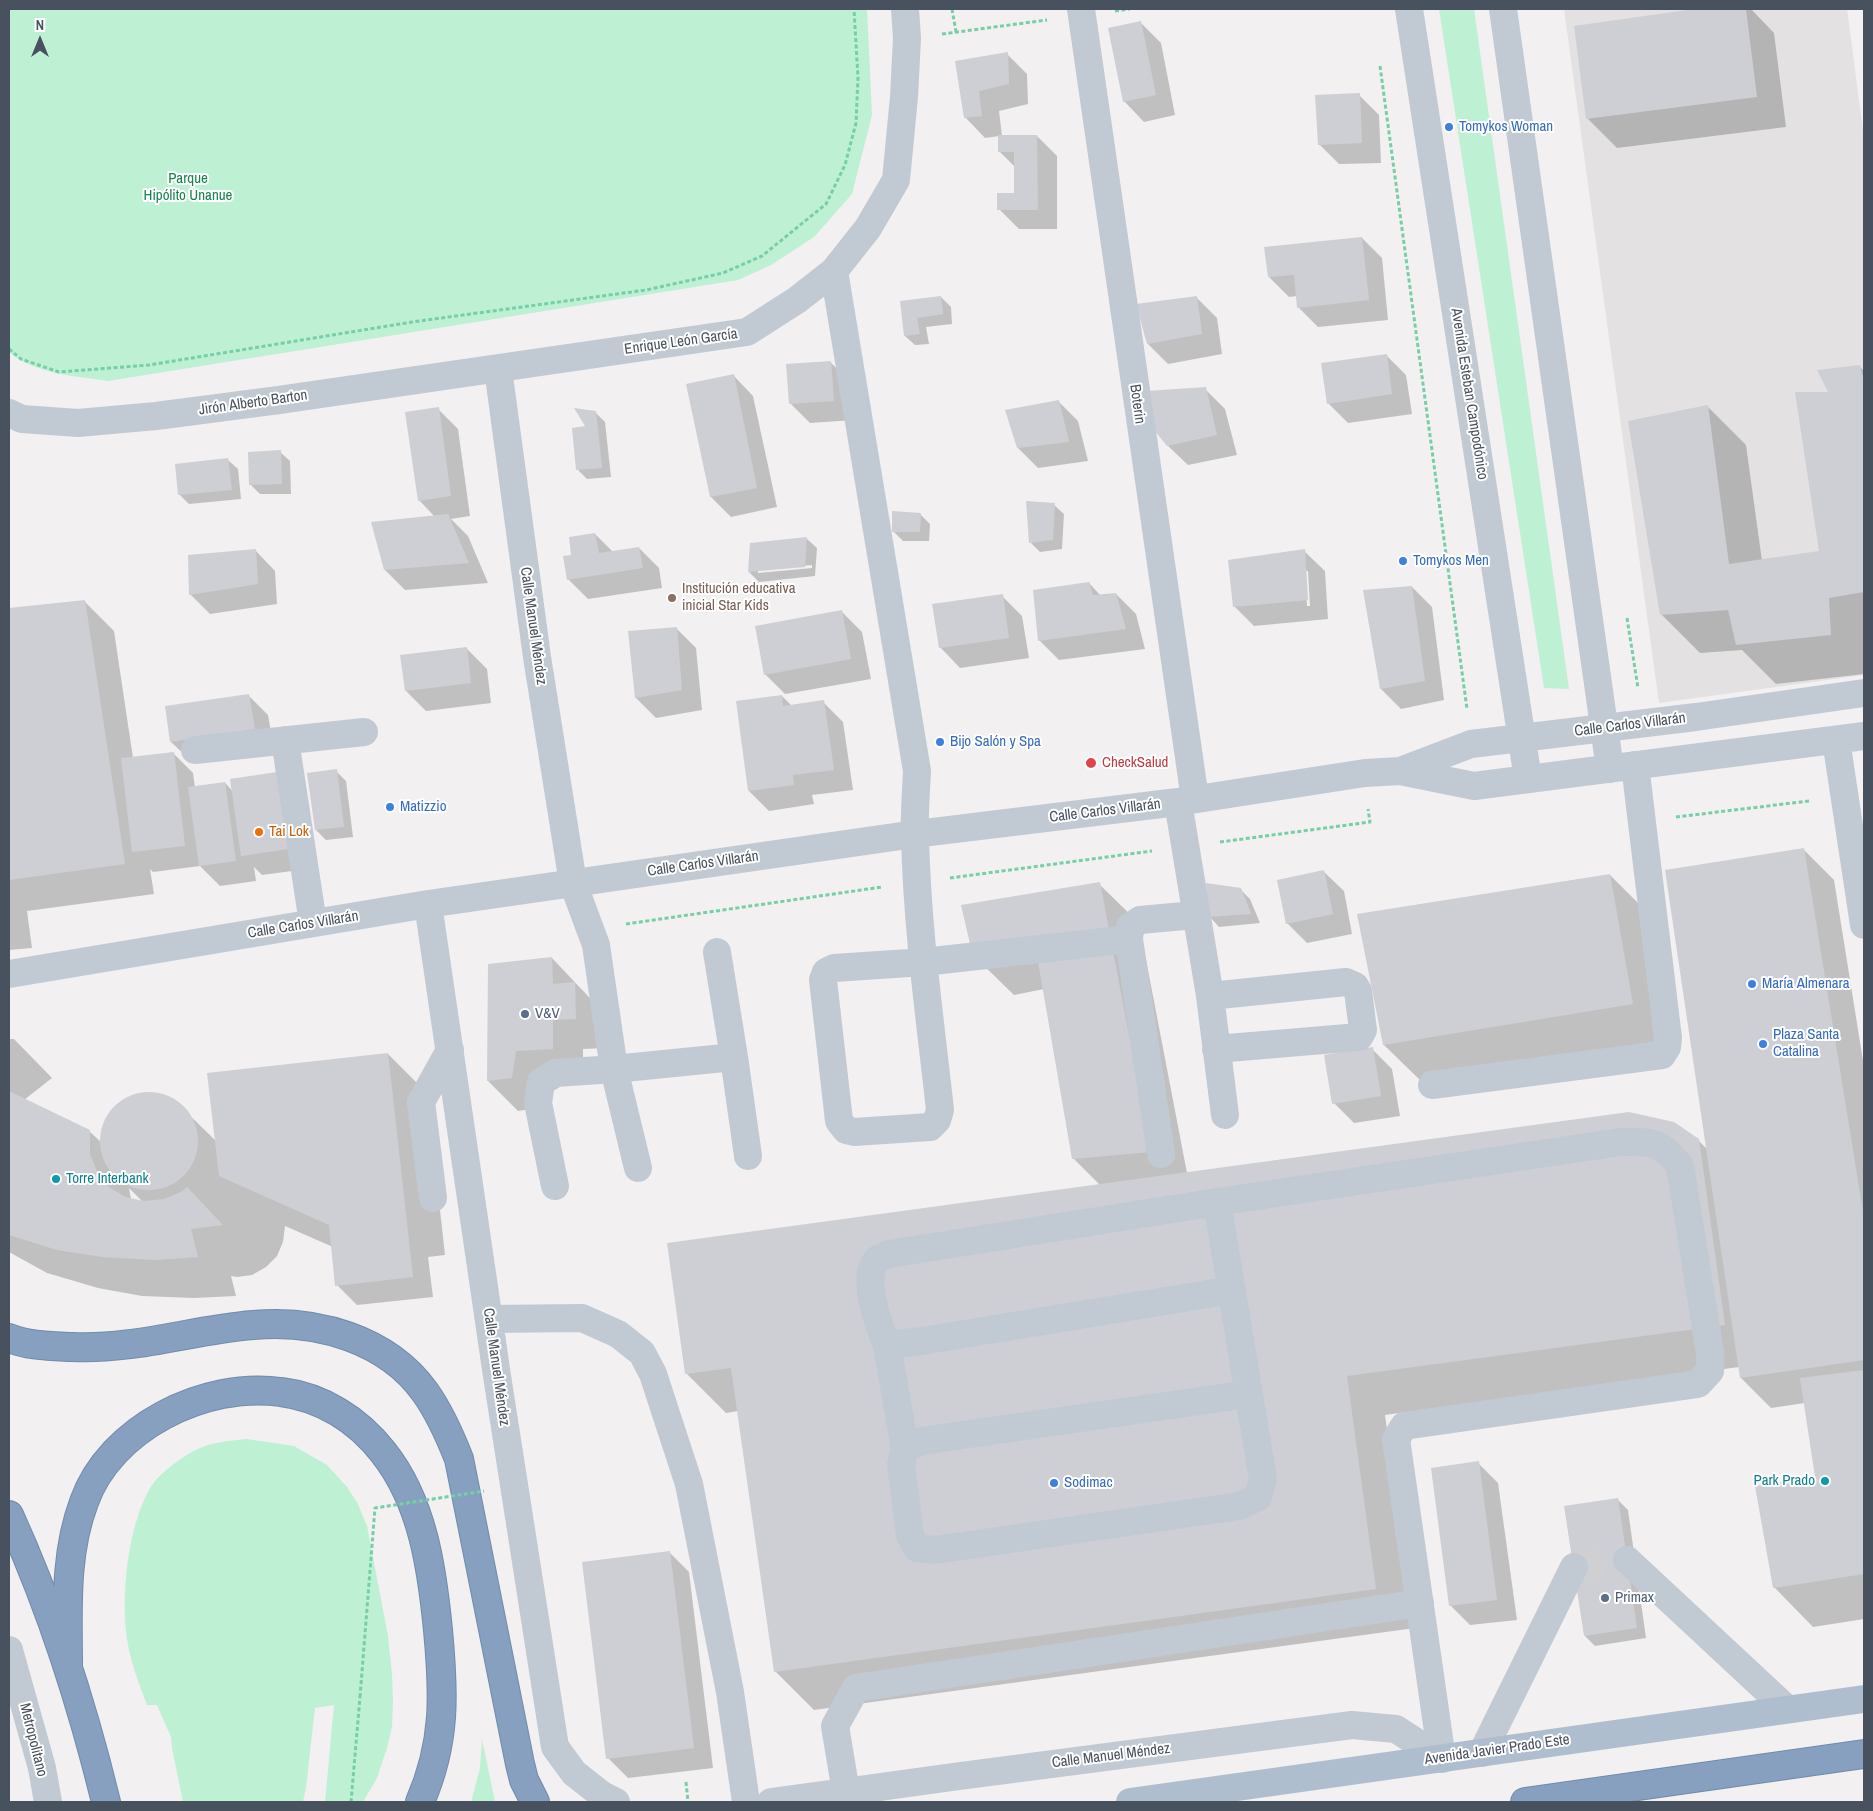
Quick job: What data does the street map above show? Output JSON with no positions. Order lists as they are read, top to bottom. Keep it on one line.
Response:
{"streets":{"main road":["Avenida Javier Prado Este"],"street":["Enrique León García","Avenida Esteban Campodónico","Jirón Alberto Barton","Boterin","Calle Manuel Méndez","Calle Carlos Villarán","Metropolitano"]},"crossings":[["Enrique León García","Jirón Alberto Barton"],["Enrique León García","Calle Manuel Méndez"],["Avenida Esteban Campodónico","Calle Carlos Villarán"],["Jirón Alberto Barton","Calle Manuel Méndez"],["Boterin","Calle Carlos Villarán"],["Calle Manuel Méndez","Calle Carlos Villarán"],["Calle Manuel Méndez","Avenida Javier Prado Este"]],"parks":["Parque Hipólito Unanue"],"places":["Tomykos Woman","Tomykos Men","Institución educativa inicial Star Kids","Bijo Salón y Spa","CheckSalud","Matizzio","Tai Lok","María Almenara","V&V","Plaza Santa Catalina","Torre Interbank","Park Prado","Sodimac","Primax"],"north":"top"}
